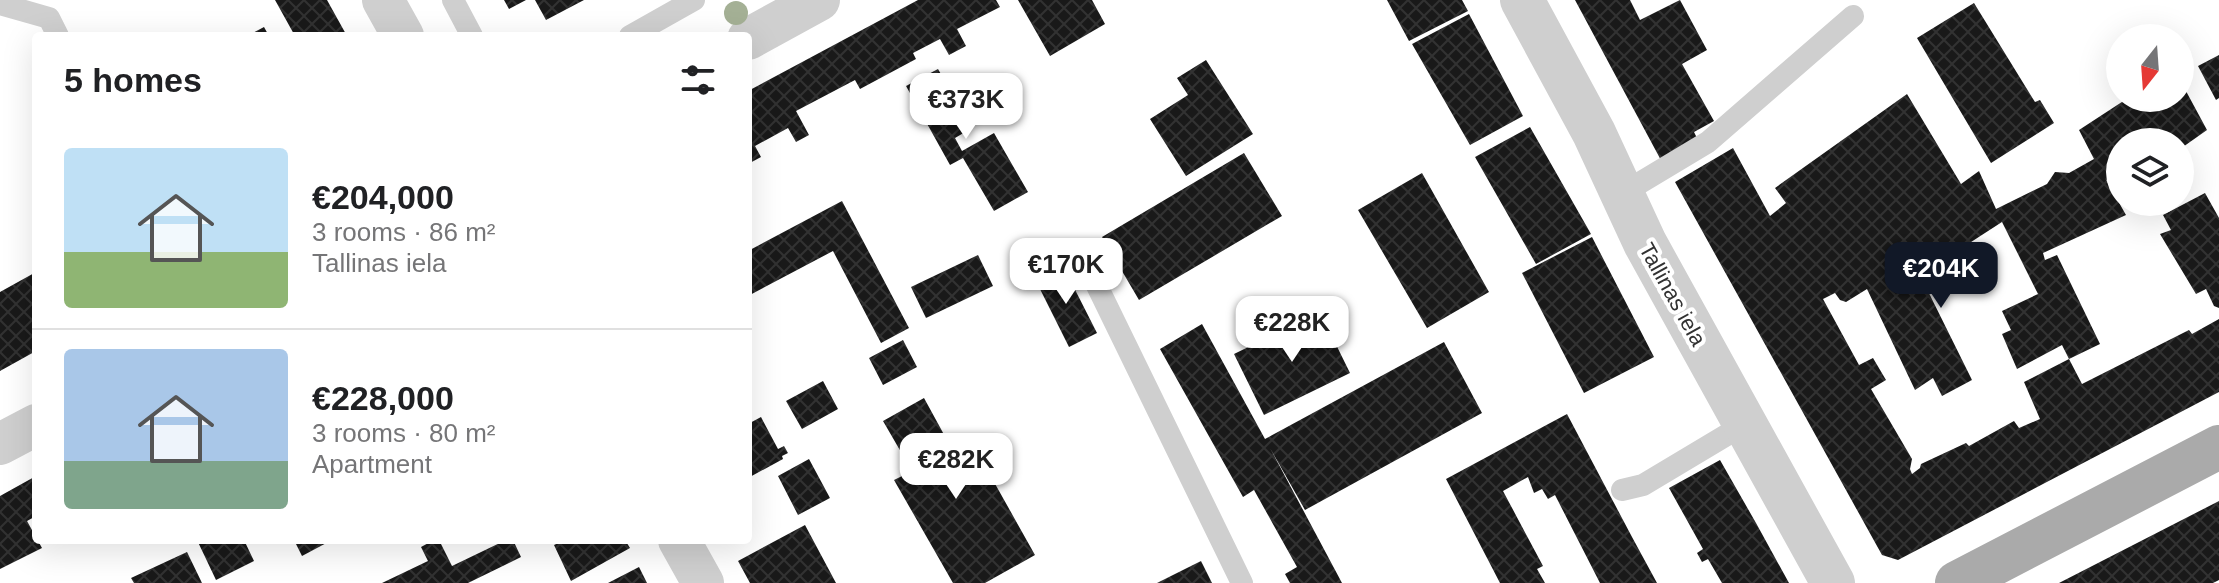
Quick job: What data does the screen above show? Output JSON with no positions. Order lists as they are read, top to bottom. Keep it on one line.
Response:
{"streets":{"street":["Tallinas iela"]},"north":"bottom","page":{"heading":"5 homes","price":["€373K","€170K","€204K","€228K","€282K"],"list":[{"name":"€204,000","note":"3 rooms · 86 m² · Tallinas iela"},{"name":"€228,000","note":"3 rooms · 80 m² · Apartment"}]}}
